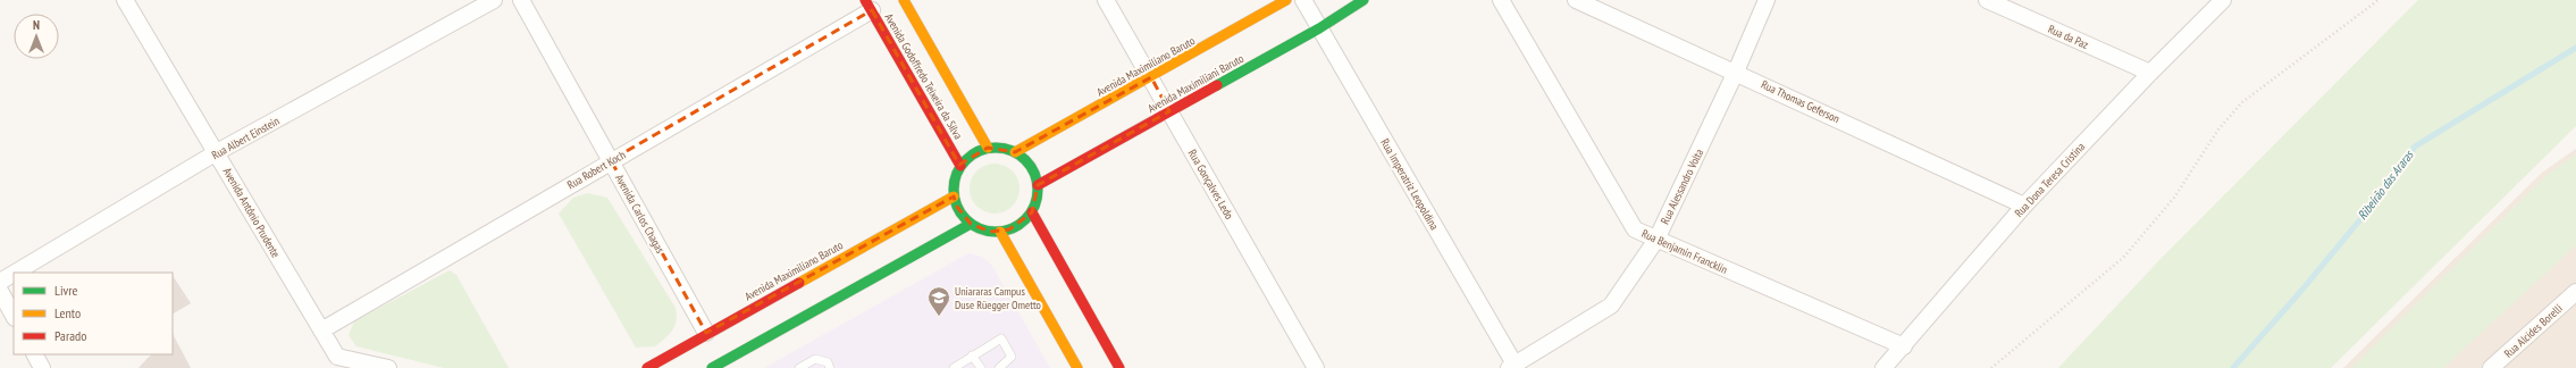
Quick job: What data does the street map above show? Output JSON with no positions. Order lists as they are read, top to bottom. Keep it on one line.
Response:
{"streets":{"street":["Rua da Paz","Avenida Maximiliano Baruto","Avenida Godoffredo Teixeira da Silva","Avenida Maximiliani Baruto","Rua Thomas Geferson","Rua Albert Einstein","Rua Robert Koch","Rua Dona Teresa Cristina","Rua Gonçalves Ledo","Rua Imperatriz Leopoldina","Rua Alessandro Volta","Avenida Antônio Prudente","Avenida Carlos Chagas","Rua Benjamin Francklin","Rua Alcides Borelli"]},"crossings":[["Rua da Paz","Rua Dona Teresa Cristina"],["Avenida Maximiliano Baruto","Avenida Godoffredo Teixeira da Silva"],["Avenida Maximiliano Baruto","Avenida Maximiliani Baruto"],["Avenida Maximiliano Baruto","Rua Gonçalves Ledo"],["Avenida Maximiliano Baruto","Avenida Carlos Chagas"],["Avenida Godoffredo Teixeira da Silva","Avenida Maximiliani Baruto"],["Avenida Godoffredo Teixeira da Silva","Rua Robert Koch"],["Avenida Maximiliani Baruto","Rua Gonçalves Ledo"],["Avenida Maximiliani Baruto","Rua Imperatriz Leopoldina"],["Rua Thomas Geferson","Rua Dona Teresa Cristina"],["Rua Thomas Geferson","Rua Alessandro Volta"],["Rua Albert Einstein","Avenida Antônio Prudente"],["Rua Robert Koch","Avenida Antônio Prudente"],["Rua Robert Koch","Avenida Carlos Chagas"],["Rua Dona Teresa Cristina","Rua Benjamin Francklin"],["Rua Imperatriz Leopoldina","Rua Alessandro Volta"],["Rua Alessandro Volta","Rua Benjamin Francklin"]],"water":["Ribeirão das Araras"],"places":{"school or university":["Uniararas Campus Duse Rüegger Ometto"]},"legend":["Livre","Lento","Parado"],"north":"top"}
